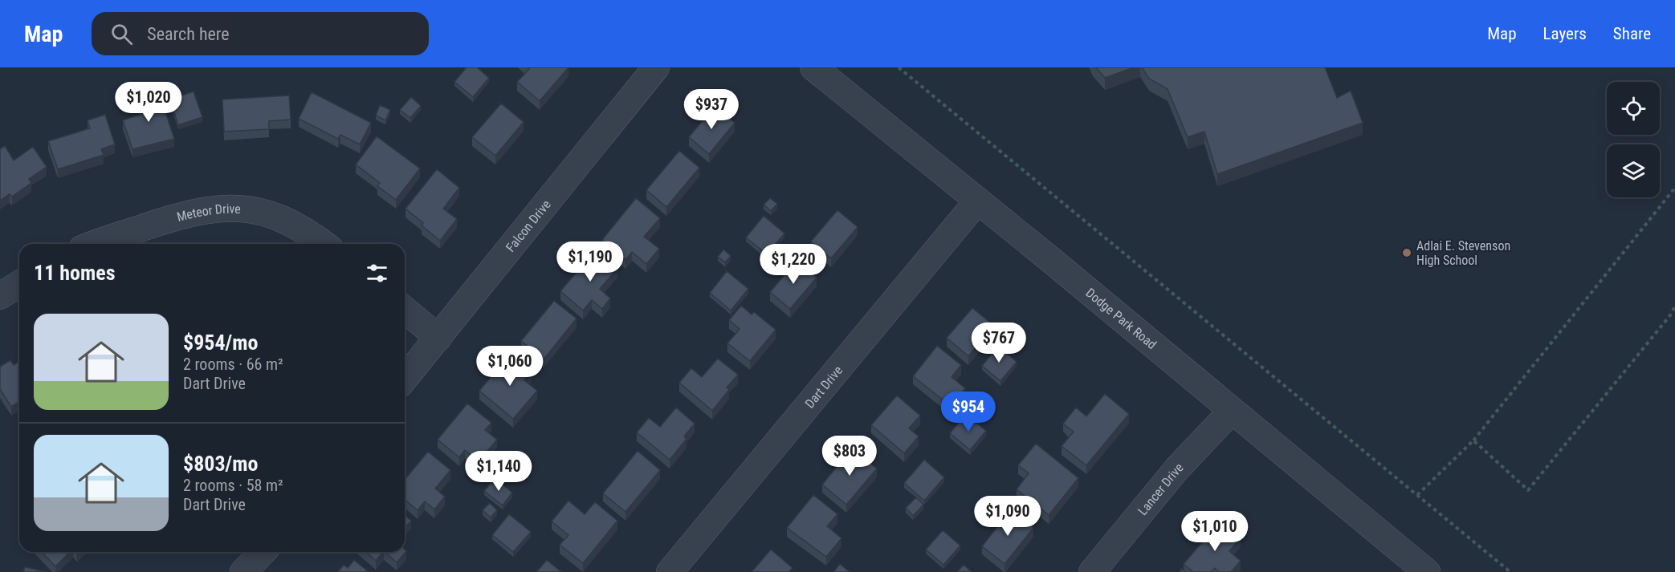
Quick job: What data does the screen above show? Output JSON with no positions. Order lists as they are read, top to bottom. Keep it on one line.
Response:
{"streets":{"street":["Meteor Drive","Falcon Drive","Dodge Park Road","Dart Drive","Lancer Drive"]},"crossings":[["Dodge Park Road","Dart Drive"],["Dodge Park Road","Lancer Drive"]],"places":["Adlai E. Stevenson High School"],"page":{"header":"Map","search":"Search here","nav":["Map","Layers","Share"],"price":["$1,020","$937","$1,190","$1,220","$767","$1,060","$954","$803","$1,140","$1,090","$1,010"],"heading":"11 homes","list":[{"name":"$954/mo","note":"2 rooms · 66 m² · Dart Drive"},{"name":"$803/mo","note":"2 rooms · 58 m² · Dart Drive"}]}}
